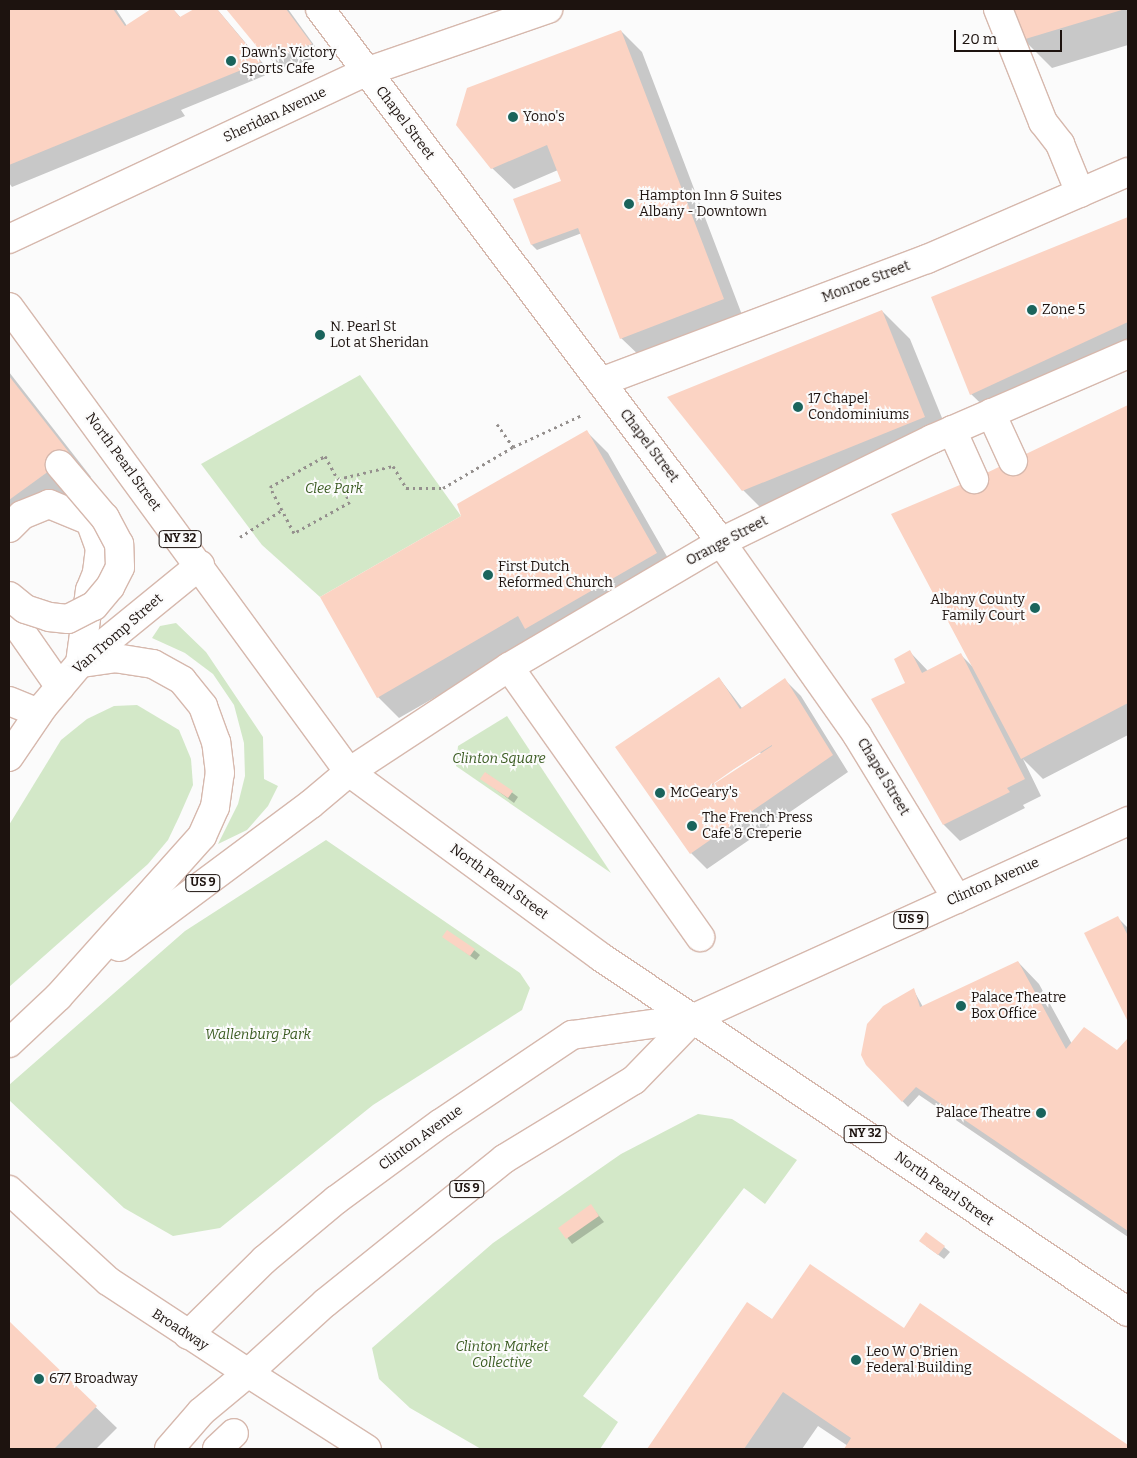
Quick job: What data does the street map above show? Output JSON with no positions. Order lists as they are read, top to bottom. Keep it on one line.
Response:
{"streets":{"main road":["Sheridan Avenue","Chapel Street","Monroe Street","North Pearl Street","NY 32","Orange Street","Van Tromp Street","Clinton Avenue","US 9","Broadway"]},"crossings":[["Sheridan Avenue","Chapel Street"],["Chapel Street","Monroe Street"],["Chapel Street","Orange Street"],["Chapel Street","Clinton Avenue"],["North Pearl Street","Orange Street"],["North Pearl Street","Van Tromp Street"],["North Pearl Street","Clinton Avenue"],["North Pearl Street","US 9"],["Orange Street","US 9"],["Clinton Avenue","Broadway"]],"parks":["Clee Park","Clinton Square","Wallenburg Park","Clinton Market Collective"],"places":["Dawn's Victory Sports Cafe","Yono's","Hampton Inn & Suites Albany - Downtown","Zone 5","N. Pearl St Lot at Sheridan","17 Chapel Condominiums","First Dutch Reformed Church","Albany County Family Court","McGeary's","The French Press Cafe & Creperie","Palace Theatre Box Office","Palace Theatre","Leo W O'Brien Federal Building","677 Broadway"],"scale_bar":"20 m"}
